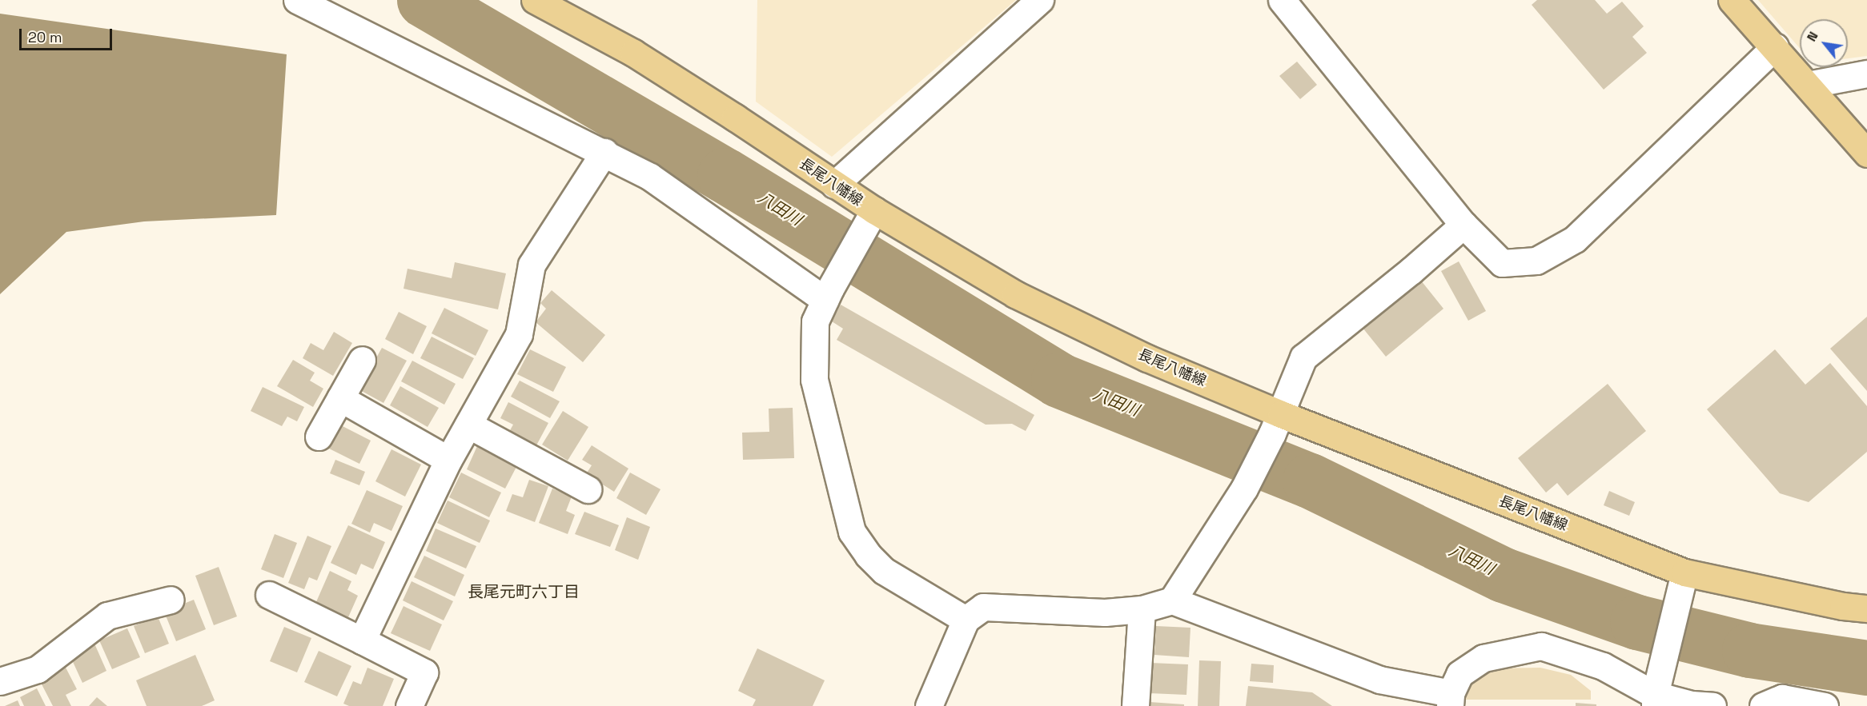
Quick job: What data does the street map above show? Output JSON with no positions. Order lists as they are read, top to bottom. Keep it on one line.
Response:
{"streets":{"main road":["長尾八幡線"]},"districts":["長尾元町六丁目"],"water":["八田川"],"scale_bar":"20 m","north":"top left"}
